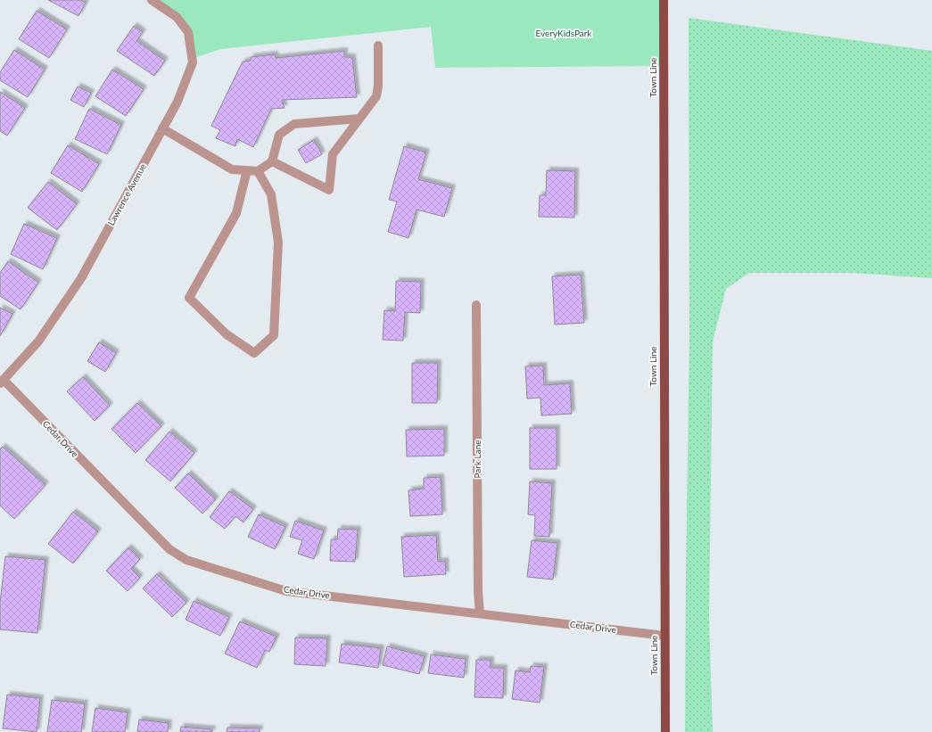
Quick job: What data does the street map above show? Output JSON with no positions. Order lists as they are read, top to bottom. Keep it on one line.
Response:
{"streets":{"main road":["Town Line"],"street":["Lawrence Avenue","Cedar Drive","Park Lane"]},"crossings":[["Town Line","Cedar Drive"],["Lawrence Avenue","Cedar Drive"],["Cedar Drive","Park Lane"]],"parks":["EveryKidsPark"]}
